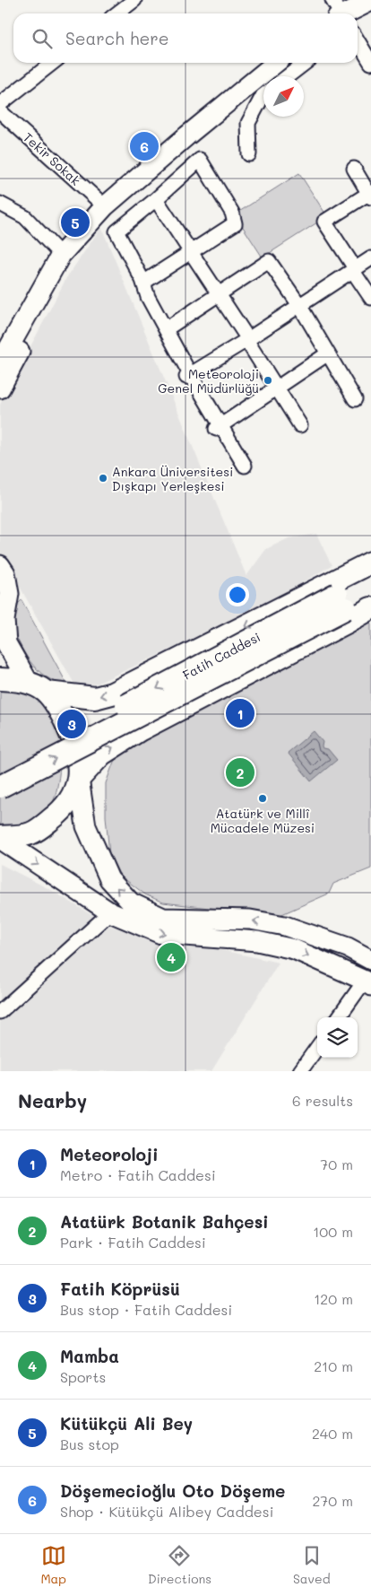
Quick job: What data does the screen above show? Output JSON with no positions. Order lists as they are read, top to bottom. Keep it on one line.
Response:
{"streets":{"main road":["Fatih Caddesi"],"street":["Tekir Sokak"]},"places":["Meteoroloji Genel Müdürlüğü","Ankara Üniversitesi Dışkapı Yerleşkesi","Atatürk ve Millî Mücadele Müzesi"],"north":"top right","page":{"search":"Search here","pins":["6","5","1","3","2","4"],"heading":["Nearby","6 results"],"list":[{"mark":"1","name":"Meteoroloji","note":"Metro · Fatih Caddesi","value":"70 m"},{"mark":"2","name":"Atatürk Botanik Bahçesi","note":"Park · Fatih Caddesi","value":"100 m"},{"mark":"3","name":"Fatih Köprüsü","note":"Bus stop · Fatih Caddesi","value":"120 m"},{"mark":"4","name":"Mamba","note":"Sports","value":"210 m"},{"mark":"5","name":"Kütükçü Ali Bey","note":"Bus stop","value":"240 m"},{"mark":"6","name":"Döşemecioğlu Oto Döşeme","note":"Shop · Kütükçü Alibey Caddesi","value":"270 m"}],"nav":["Map","Directions","Saved"]}}
